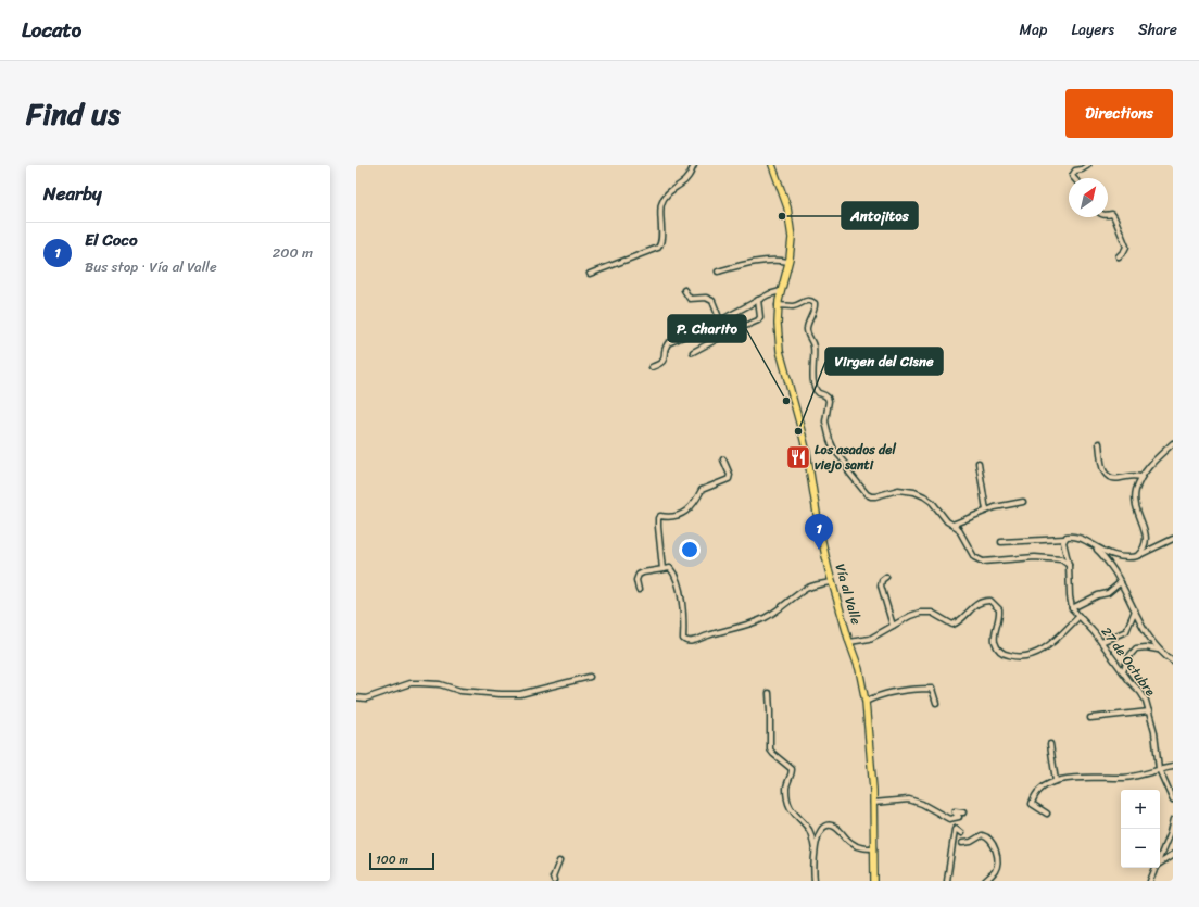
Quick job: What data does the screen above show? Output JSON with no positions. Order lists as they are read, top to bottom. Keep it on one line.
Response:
{"streets":{"main road":["Vía al Valle"],"street":["27 de Octubre"]},"places":{"other":["Antojitos","P. Charito","Virgen del Cisne"],"restaurant":["Los asados del viejo santi"]},"scale_bar":"100 m","north":"top right","page":{"header":"Locato","nav":["Map","Layers","Share"],"title":"Find us","buttons":"Directions","heading":"Nearby","list":[{"mark":"1","name":"El Coco","note":"Bus stop · Vía al Valle","value":"200 m"}],"pins":"1","map_buttons":["+","−"],"scale":"100 m"}}
